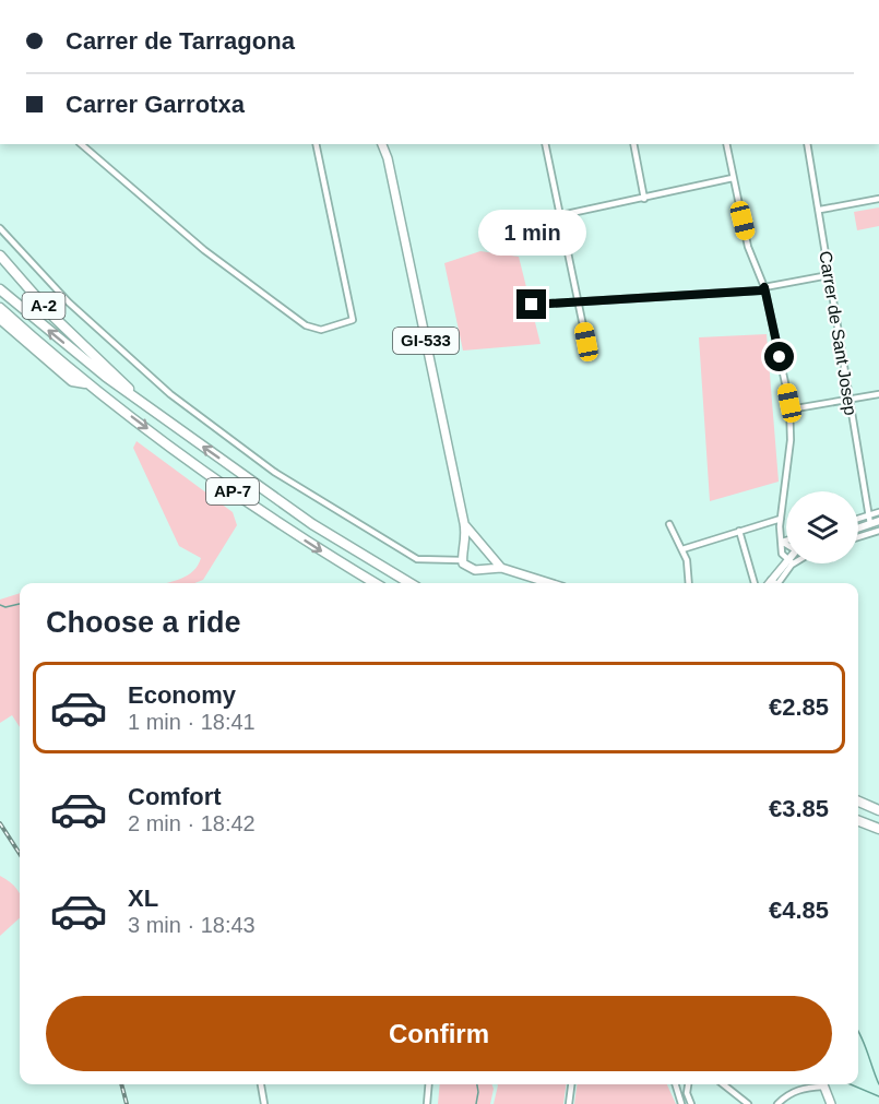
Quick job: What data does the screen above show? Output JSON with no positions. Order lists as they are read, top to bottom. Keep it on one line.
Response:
{"streets":{"highway":["A-2","AP-7"],"main road":["GI-533"],"street":["Carrer de Sant Josep"]},"crossings":[["A-2","AP-7"]],"page":{"banner":["Carrer de Tarragona","Carrer Garrotxa"],"bubble":"1 min","heading":"Choose a ride","list":[{"name":"Economy","note":"1 min · 18:41","value":"€2.85"},{"name":"Comfort","note":"2 min · 18:42","value":"€3.85"},{"name":"XL","note":"3 min · 18:43","value":"€4.85"}],"buttons":"Confirm"}}
